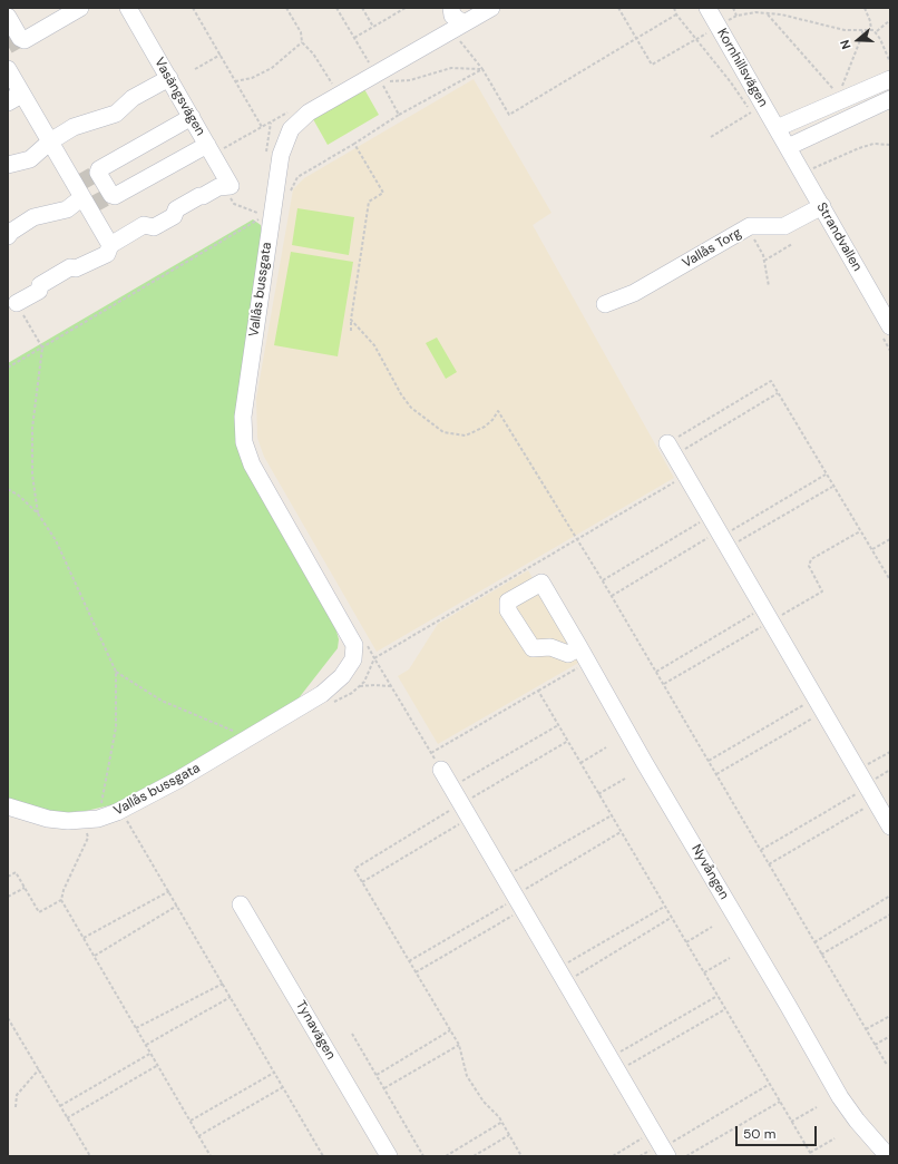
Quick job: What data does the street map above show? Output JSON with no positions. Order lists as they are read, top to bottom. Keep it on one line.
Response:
{"streets":{"street":["Kornhillsvägen","Vasängsvägen","Strandvallen","Vallås Torg","Vallås bussgata","Nyvången","Tynavägen"]},"crossings":[["Kornhillsvägen","Strandvallen"],["Strandvallen","Vallås Torg"]],"scale_bar":"50 m","north":"left"}
